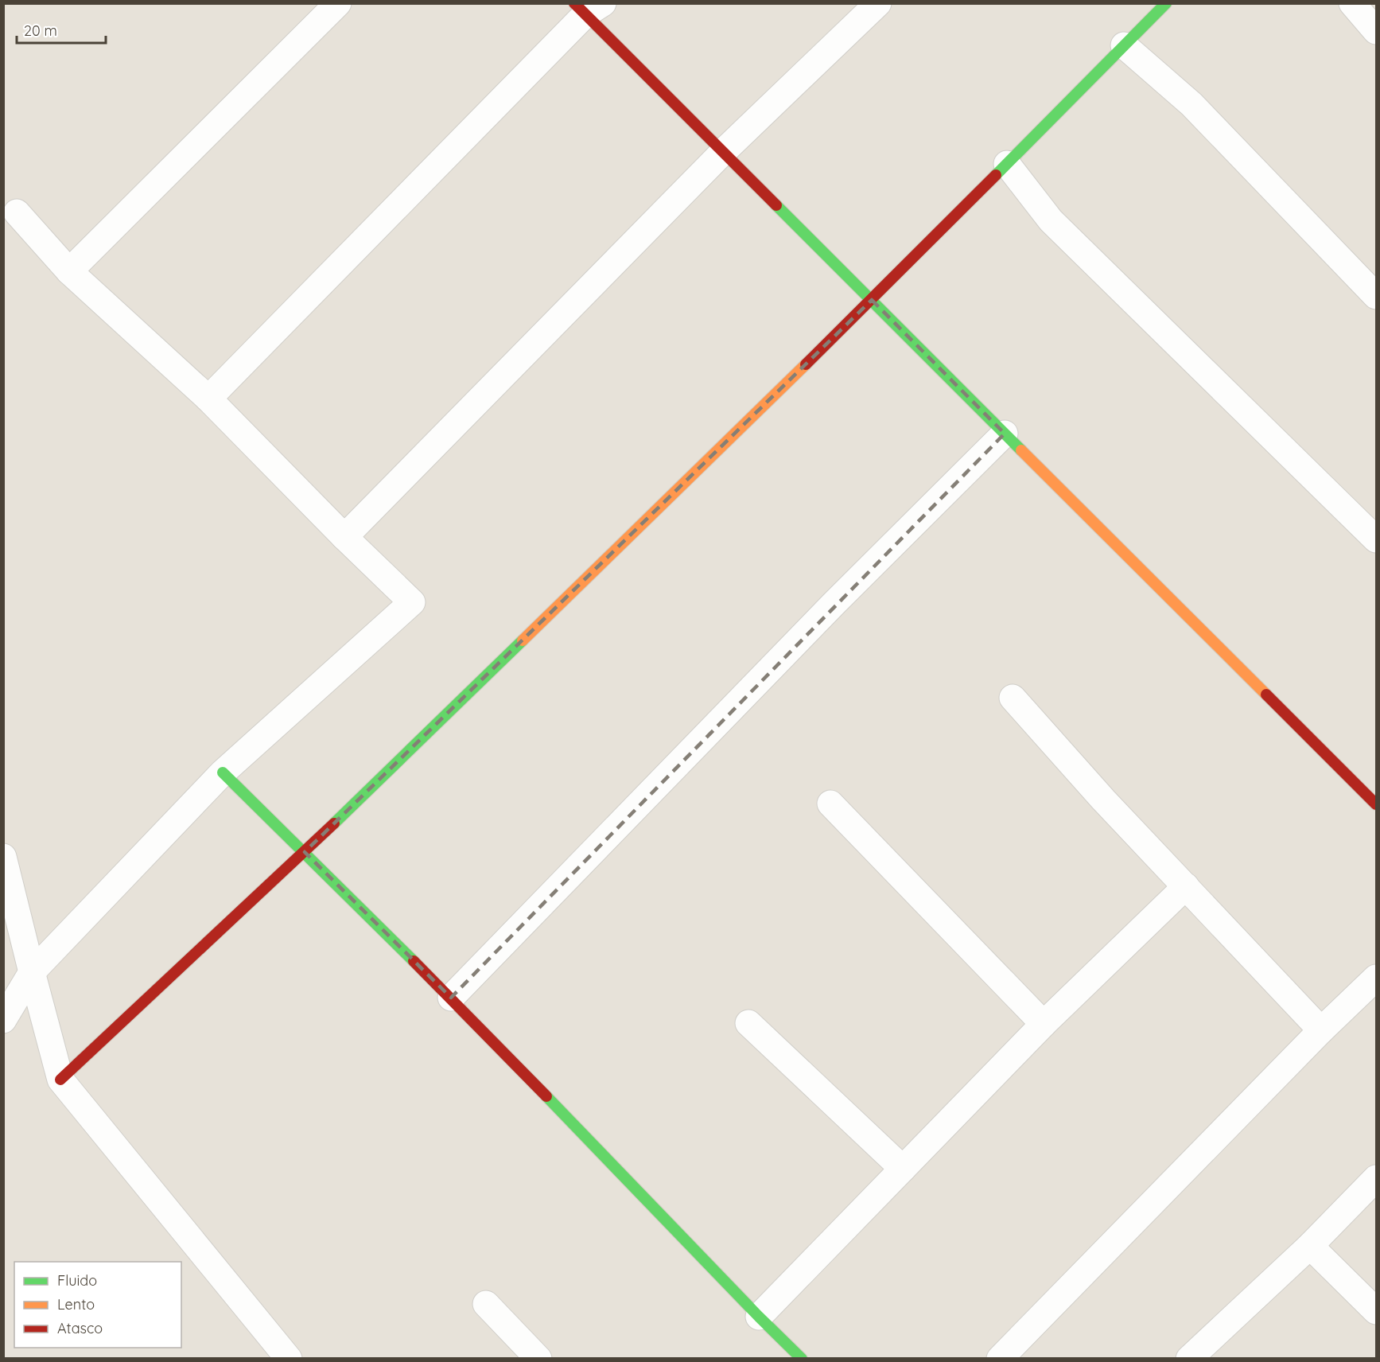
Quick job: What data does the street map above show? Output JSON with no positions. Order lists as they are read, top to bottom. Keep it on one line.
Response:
{"legend":["Fluido","Lento","Atasco"],"scale_bar":"20 m"}
